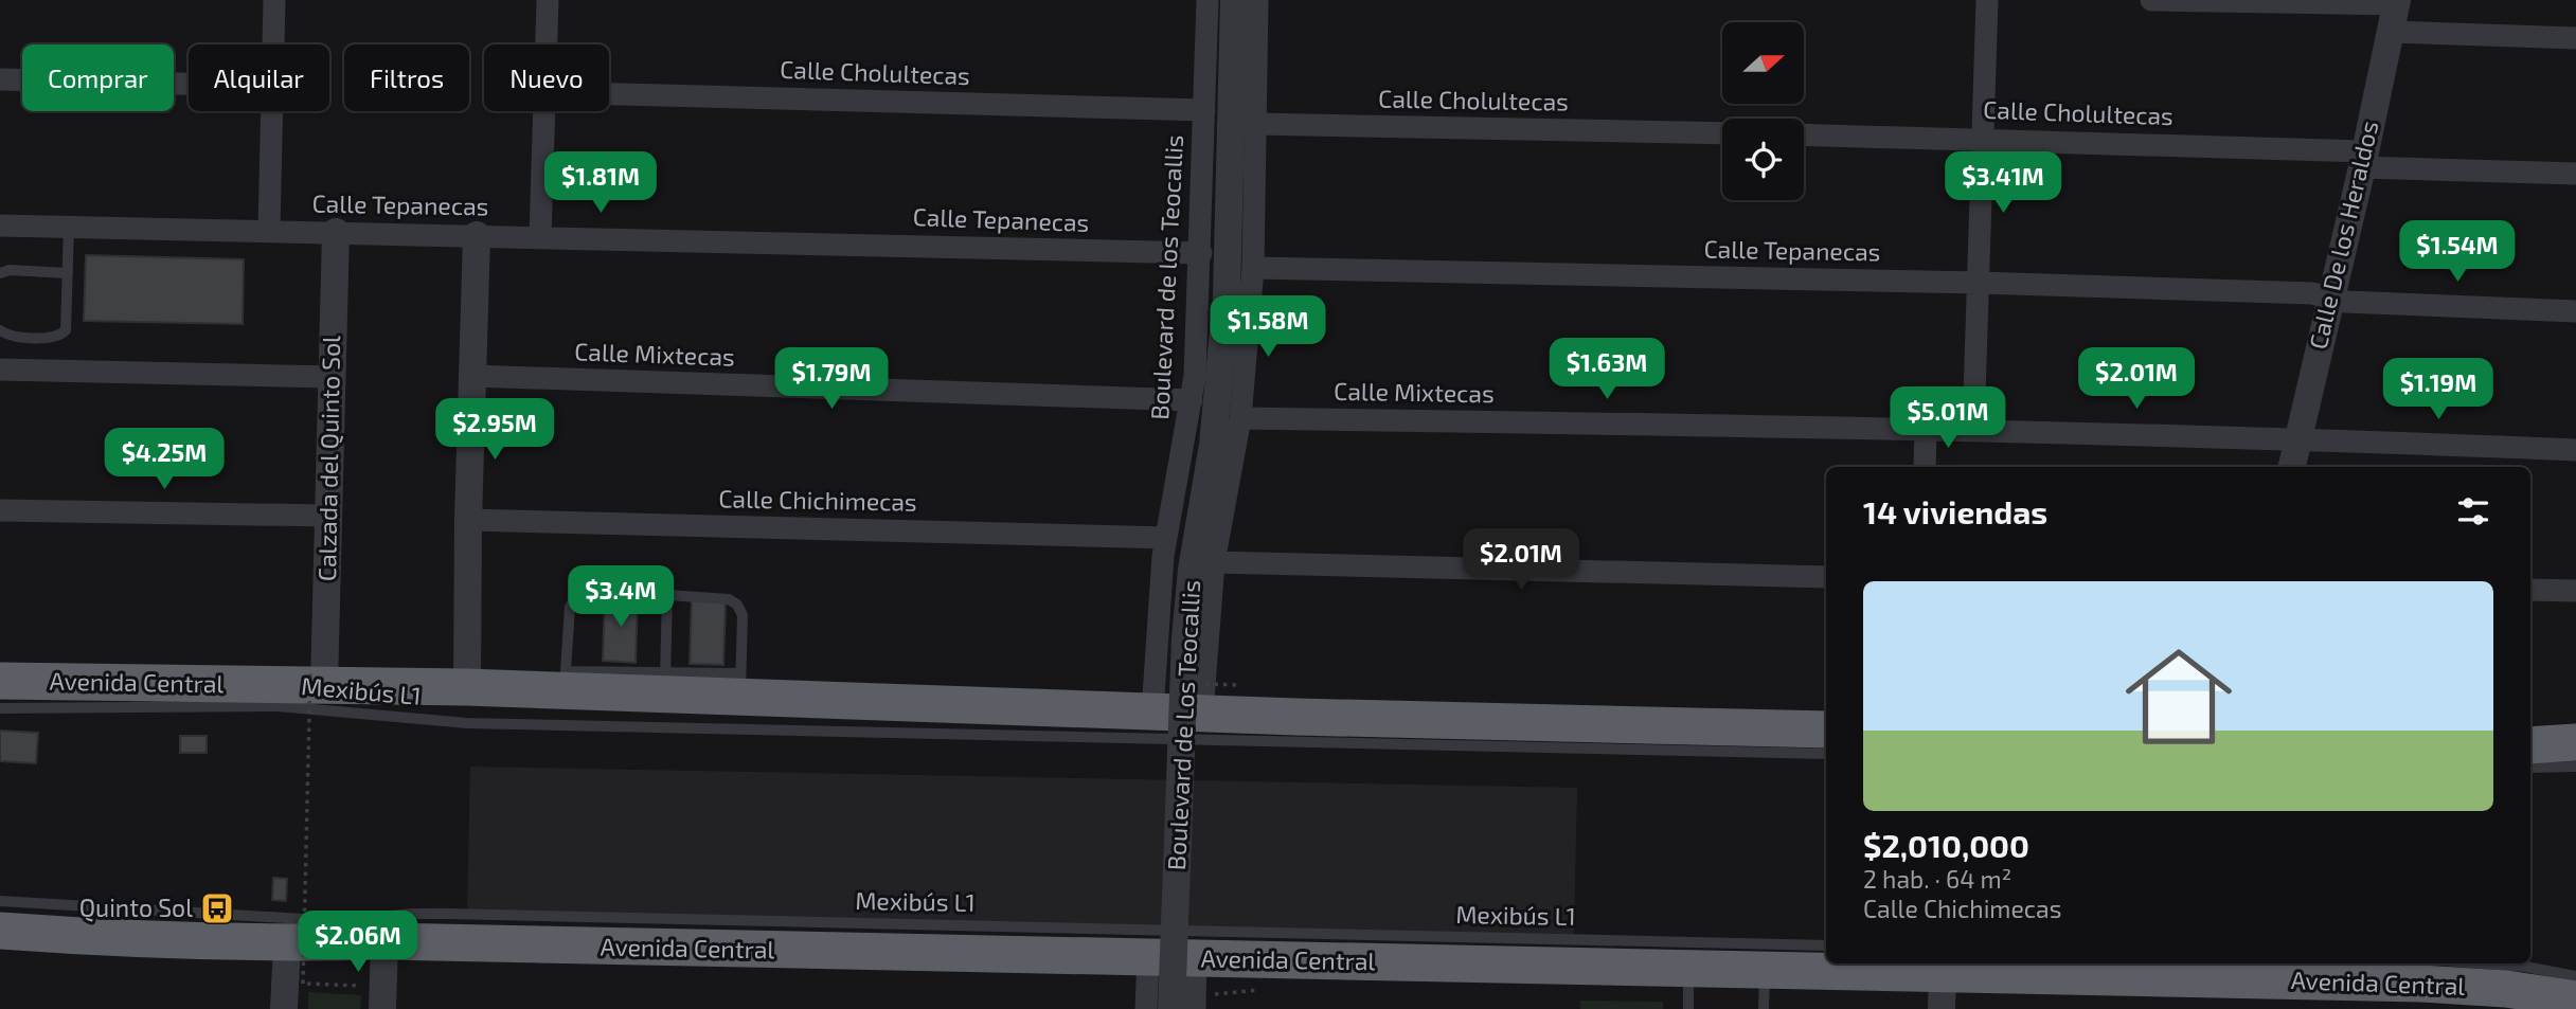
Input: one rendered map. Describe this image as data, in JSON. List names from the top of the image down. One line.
{"streets":{"highway":["Avenida Central"],"street":["Calle Cholultecas","Calle Tepanecas","Calle De los Heraldos","Boulevard de los Teocallis","Calle Mixtecas","Calzada del Quinto Sol","Calle Chichimecas","Boulevard de Los Teocallis"],"lane":["Mexibús L1"]},"crossings":[["Calle Cholultecas","Calle De los Heraldos"],["Calle Cholultecas","Boulevard de los Teocallis"],["Calle Tepanecas","Calle De los Heraldos"],["Calle Tepanecas","Boulevard de los Teocallis"],["Calle Tepanecas","Calzada del Quinto Sol"],["Calle De los Heraldos","Calle Mixtecas"],["Boulevard de los Teocallis","Calle Mixtecas"],["Boulevard de los Teocallis","Calle Chichimecas"],["Boulevard de los Teocallis","Avenida Central"],["Calzada del Quinto Sol","Avenida Central"]],"places":{"bus stop":["Quinto Sol"]},"north":"right","page":{"chip":["Comprar","Alquilar","Filtros","Nuevo"],"price":["$1.81M","$3.41M","$1.54M","$1.58M","$1.63M","$1.79M","$2.01M","$1.19M","$5.01M","$2.95M","$4.25M","$2.01M","$3.4M","$2.06M"],"heading":"14 viviendas","list":[{"name":"$2,010,000","note":"2 hab. · 64 m² · Calle Chichimecas"}]}}
